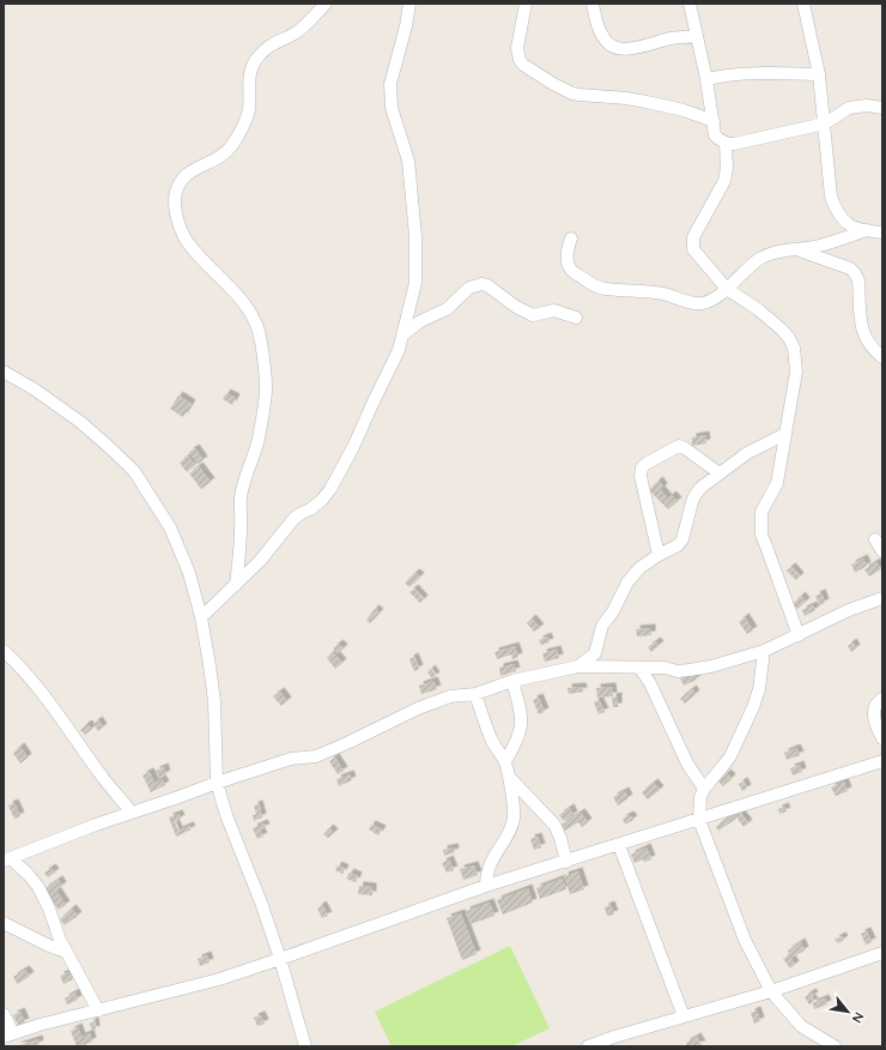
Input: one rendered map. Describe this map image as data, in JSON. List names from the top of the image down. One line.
{"north":"bottom right"}
